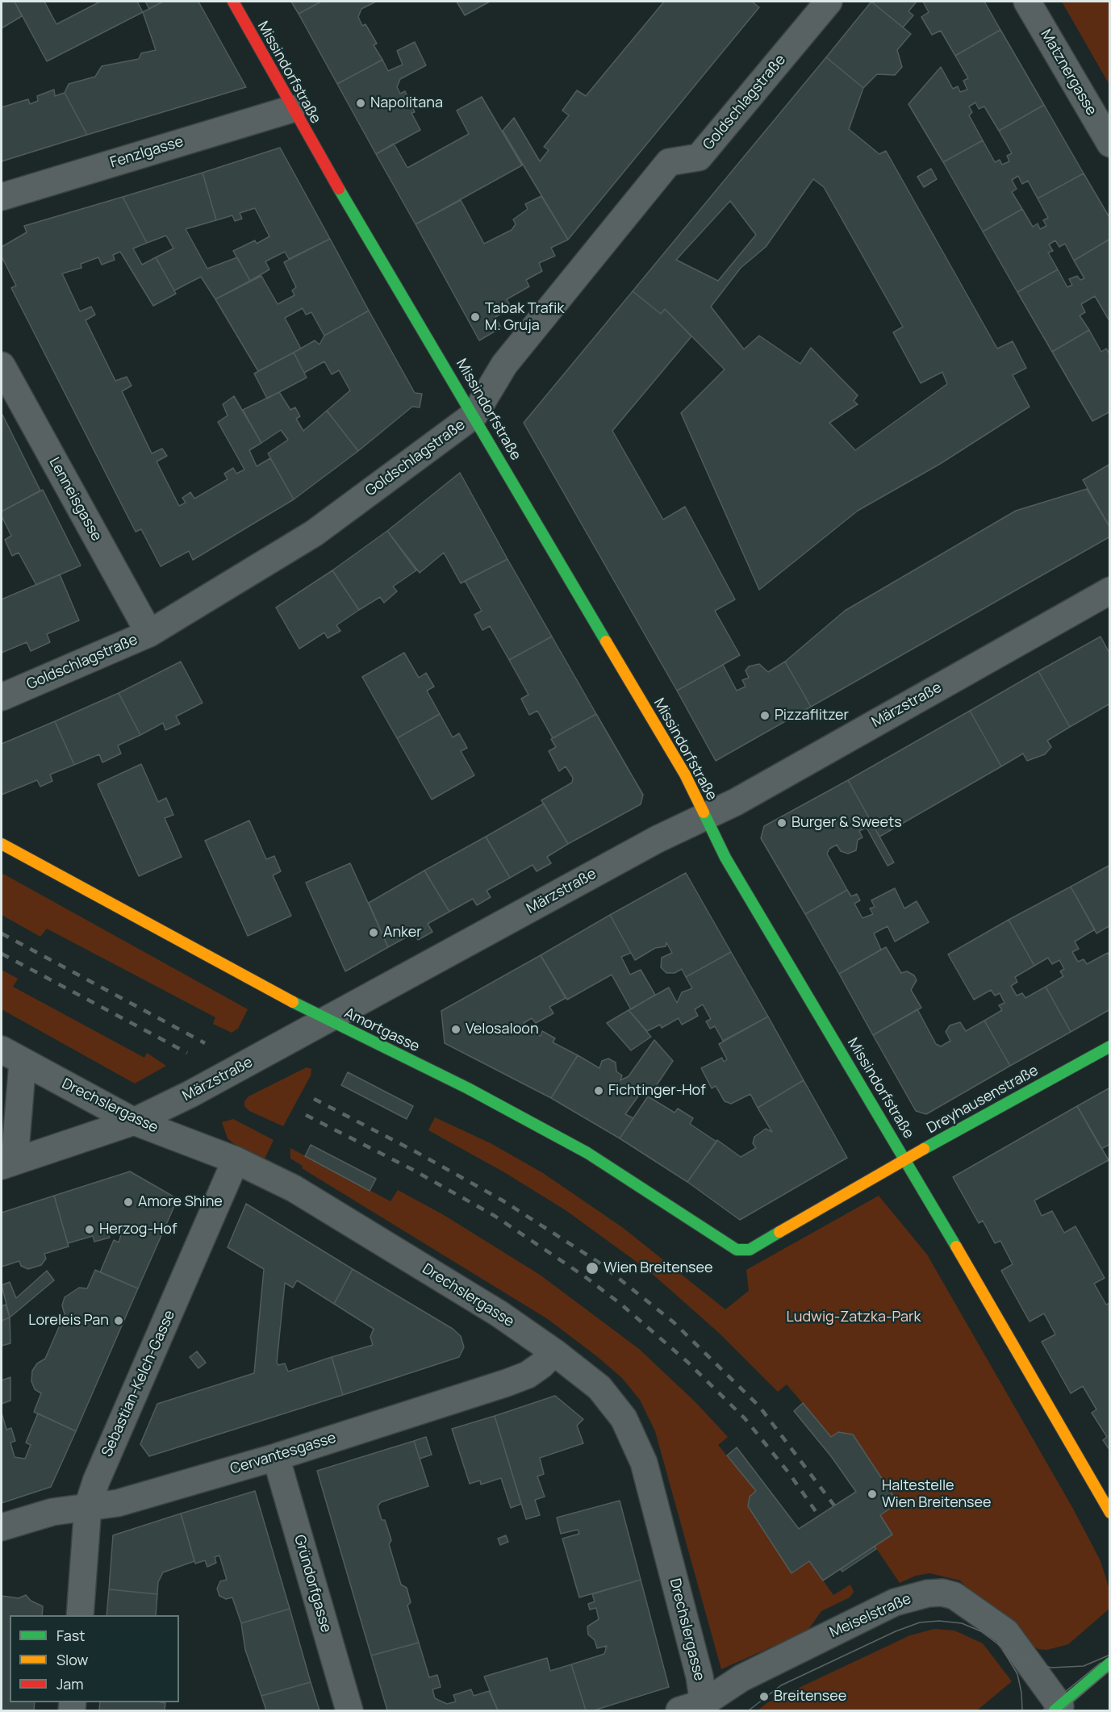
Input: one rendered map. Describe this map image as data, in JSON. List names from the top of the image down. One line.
{"streets":{"street":["Missindorfstraße","Matznergasse","Goldschlagstraße","Fenzlgasse","Lenneisgasse","Märzstraße","Amortgasse","Dreyhausenstraße","Drechslergasse","Sebastian-Kelch-Gasse","Cervantesgasse","Gründorfgasse","Meiselstraße"]},"crossings":[["Missindorfstraße","Goldschlagstraße"],["Missindorfstraße","Fenzlgasse"],["Missindorfstraße","Märzstraße"],["Missindorfstraße","Dreyhausenstraße"],["Goldschlagstraße","Lenneisgasse"],["Märzstraße","Amortgasse"],["Märzstraße","Drechslergasse"],["Amortgasse","Dreyhausenstraße"],["Drechslergasse","Sebastian-Kelch-Gasse"],["Drechslergasse","Cervantesgasse"],["Drechslergasse","Meiselstraße"],["Sebastian-Kelch-Gasse","Cervantesgasse"],["Cervantesgasse","Gründorfgasse"]],"parks":["Ludwig-Zatzka-Park"],"places":["Napolitana","Tabak Trafik M. Gruja","Pizzaflitzer","Burger & Sweets","Anker","Velosaloon","Fichtinger-Hof","Amore Shine","Herzog-Hof","Wien Breitensee","Loreleis Pan","Haltestelle Wien Breitensee","Breitensee"],"legend":["Fast","Slow","Jam"]}
